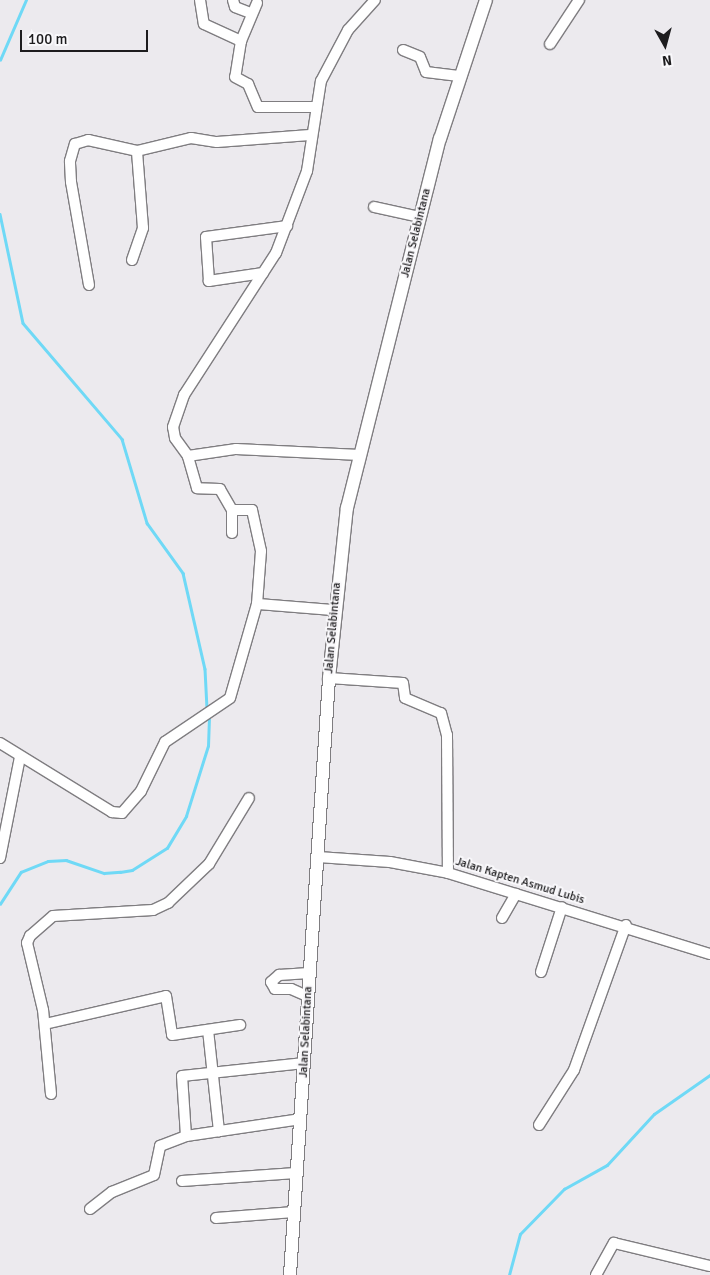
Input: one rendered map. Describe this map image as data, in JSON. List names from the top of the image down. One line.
{"streets":{"street":["Jalan Selabintana","Jalan Kapten Asmud Lubis"]},"crossings":[["Jalan Selabintana","Jalan Kapten Asmud Lubis"]],"scale_bar":"100 m","north":"bottom"}
